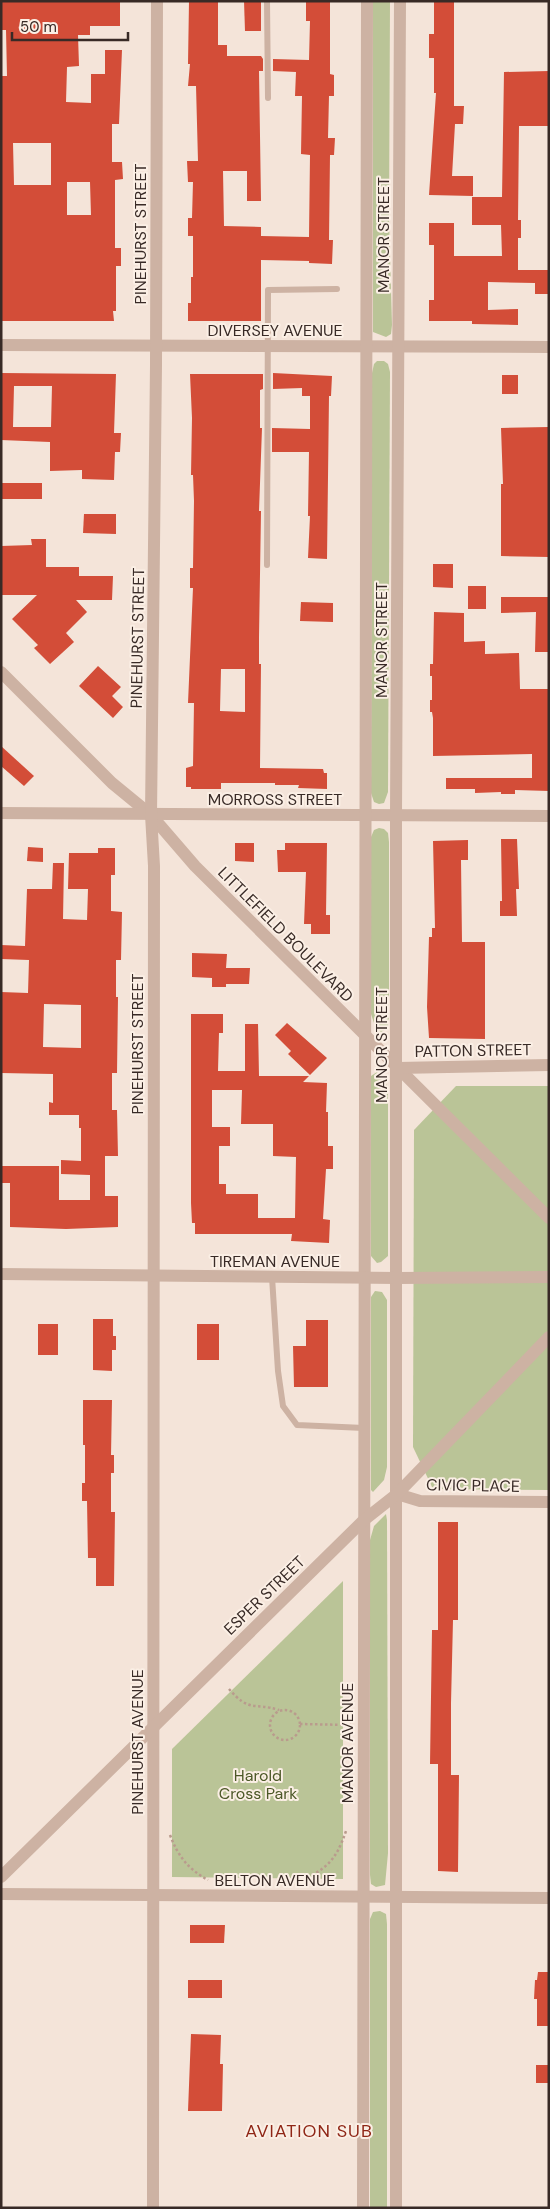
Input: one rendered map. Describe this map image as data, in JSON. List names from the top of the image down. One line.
{"streets":{"street":["PINEHURST STREET","MANOR STREET","DIVERSEY AVENUE","MORROSS STREET","LITTLEFIELD BOULEVARD","PATTON STREET","TIREMAN AVENUE","CIVIC PLACE","ESPER STREET","PINEHURST AVENUE","MANOR AVENUE","BELTON AVENUE"]},"crossings":[["PINEHURST STREET","DIVERSEY AVENUE"],["PINEHURST STREET","MORROSS STREET"],["PINEHURST STREET","LITTLEFIELD BOULEVARD"],["PINEHURST STREET","TIREMAN AVENUE"],["PINEHURST STREET","PINEHURST AVENUE"],["MANOR STREET","DIVERSEY AVENUE"],["MANOR STREET","MORROSS STREET"],["MANOR STREET","LITTLEFIELD BOULEVARD"],["MANOR STREET","PATTON STREET"],["MANOR STREET","TIREMAN AVENUE"],["MANOR STREET","MANOR AVENUE"],["MORROSS STREET","LITTLEFIELD BOULEVARD"],["LITTLEFIELD BOULEVARD","PATTON STREET"],["TIREMAN AVENUE","PINEHURST AVENUE"],["TIREMAN AVENUE","MANOR AVENUE"],["CIVIC PLACE","ESPER STREET"],["ESPER STREET","PINEHURST AVENUE"],["ESPER STREET","MANOR AVENUE"],["PINEHURST AVENUE","BELTON AVENUE"],["MANOR AVENUE","BELTON AVENUE"]],"districts":["AVIATION SUB"],"parks":["Harold Cross Park"],"scale_bar":"50 m"}
